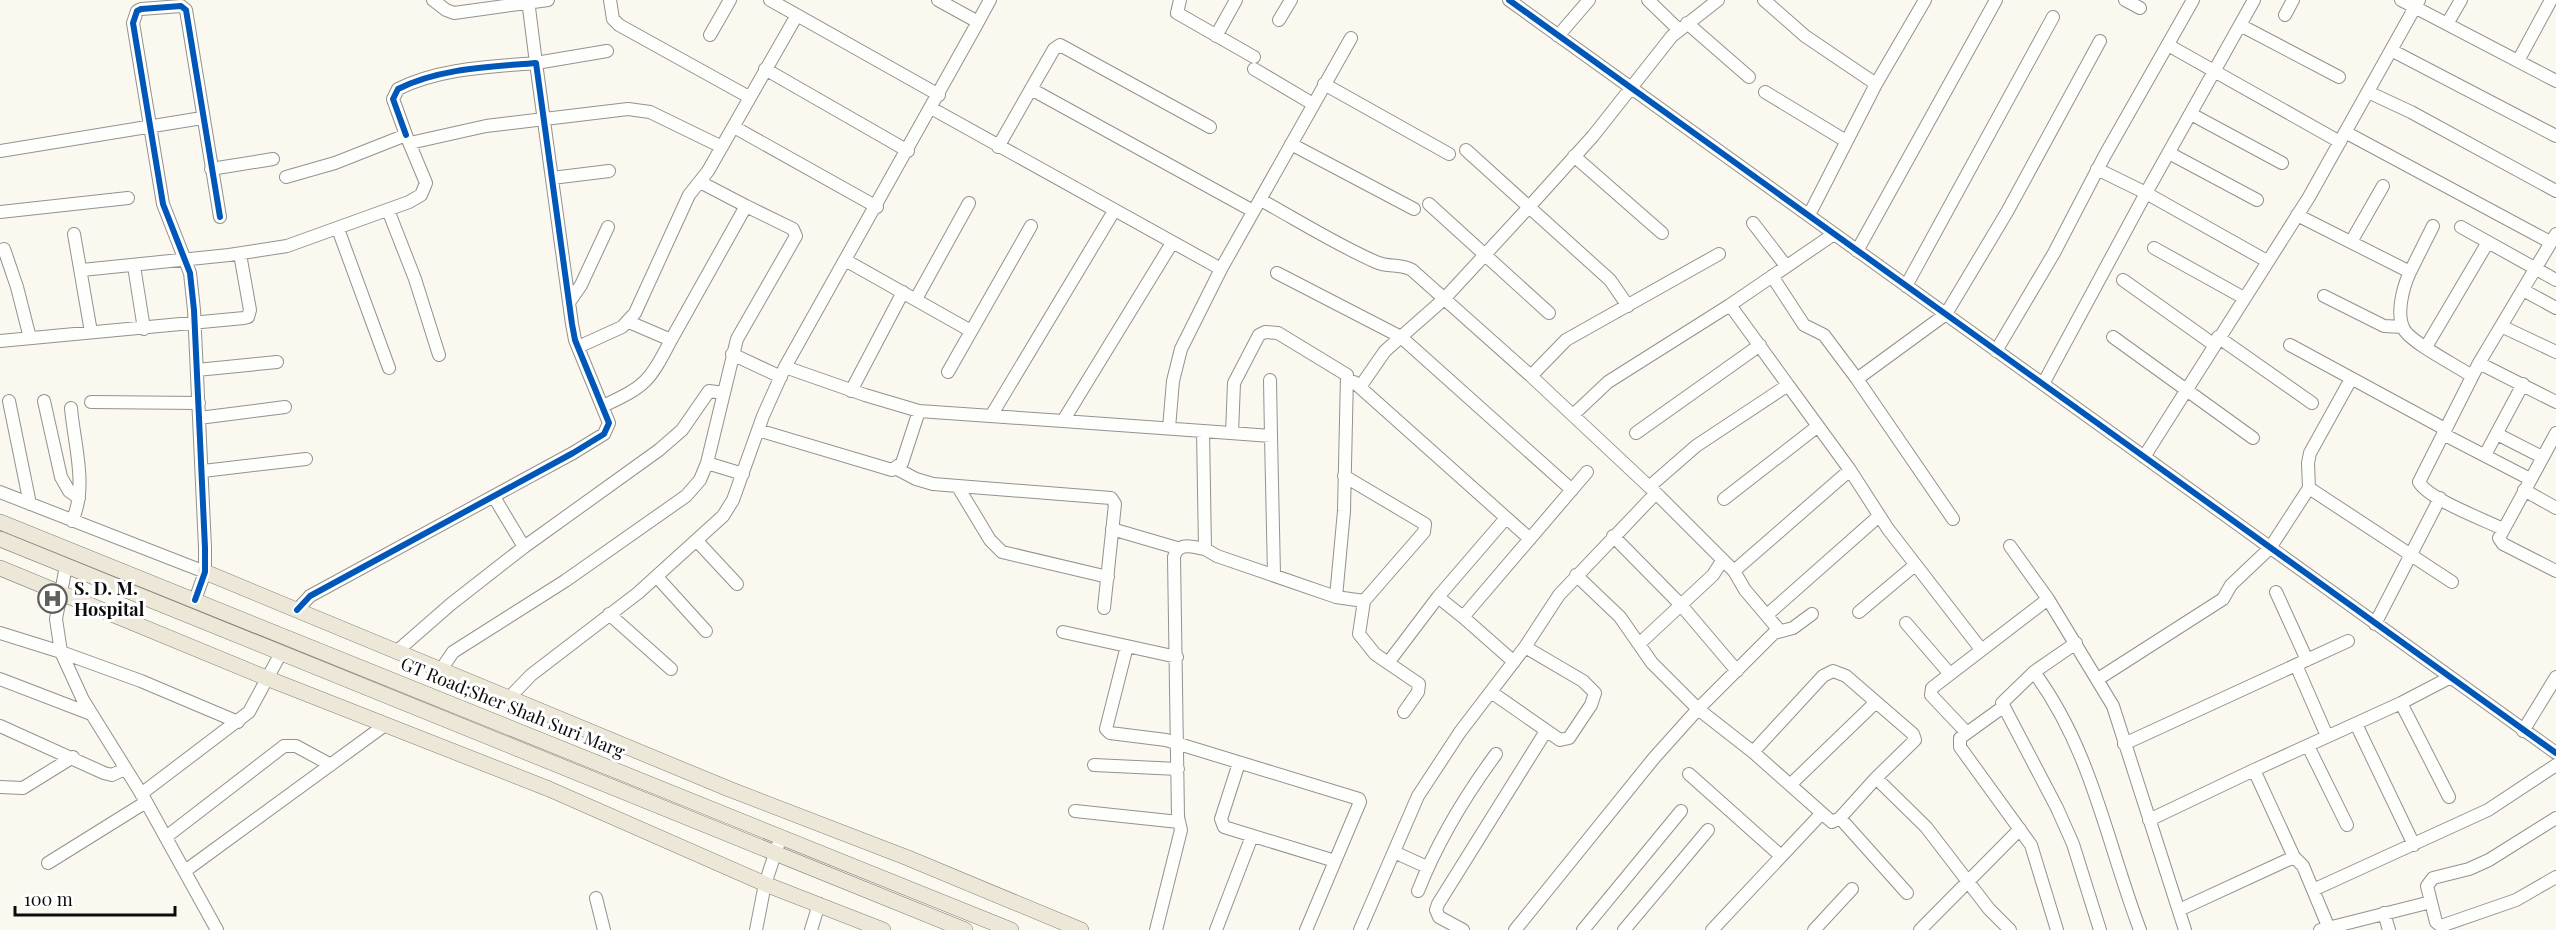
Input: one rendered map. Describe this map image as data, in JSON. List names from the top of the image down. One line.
{"streets":{"main road":["GT Road;Sher Shah Suri Marg"]},"places":{"hospital":["S. D. M. Hospital"]},"scale_bar":"100 m"}
